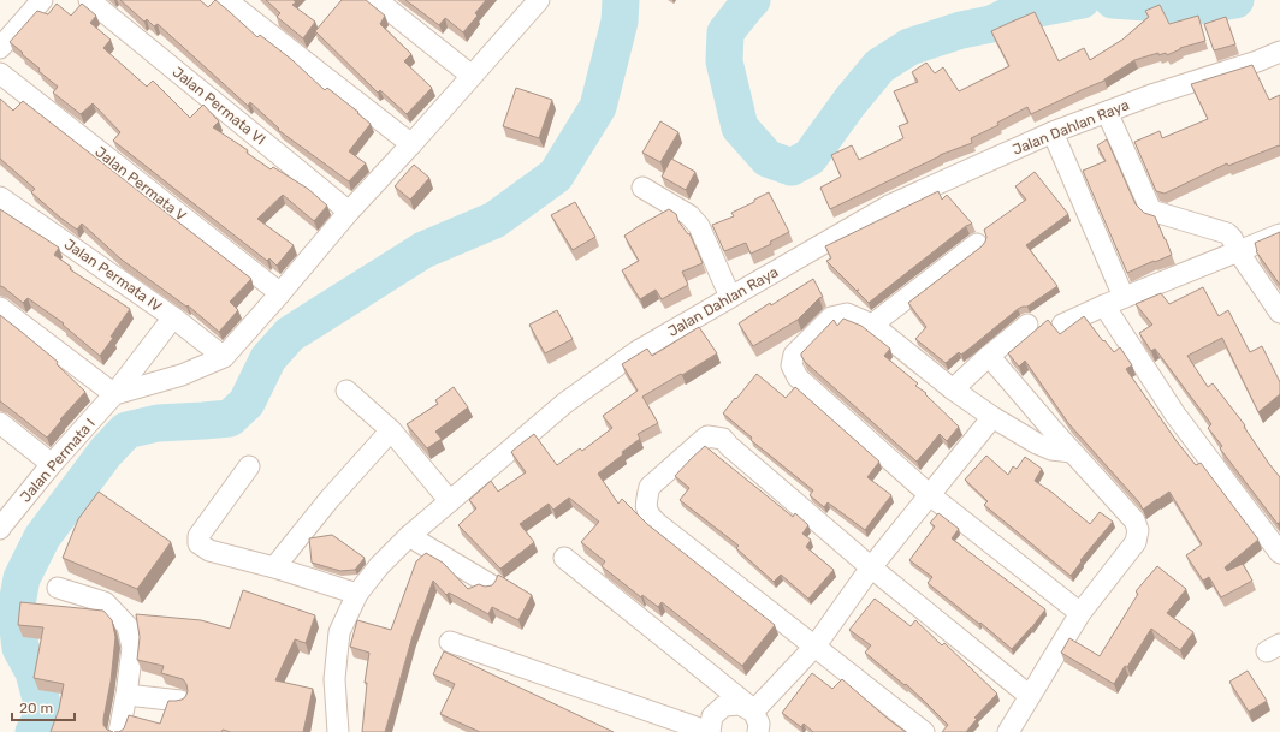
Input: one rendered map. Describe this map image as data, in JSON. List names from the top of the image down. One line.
{"streets":{"street":["Jalan Permata VI","Jalan Dahlan Raya","Jalan Permata V","Jalan Permata IV","Jalan Permata I"]},"crossings":[["Jalan Permata IV","Jalan Permata I"]],"scale_bar":"20 m"}
